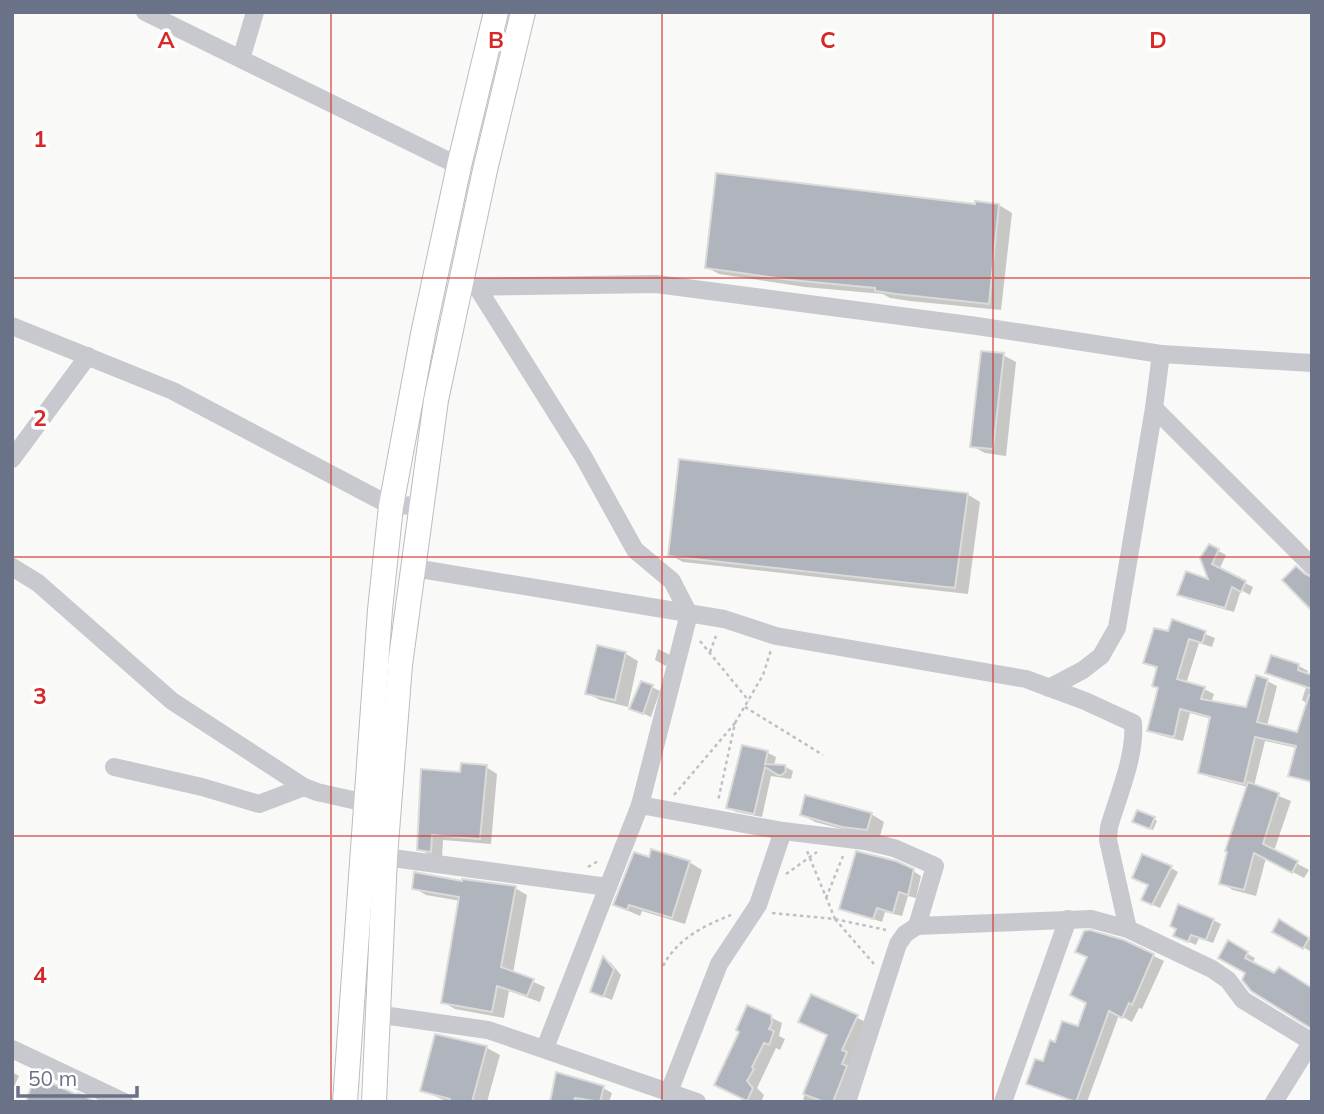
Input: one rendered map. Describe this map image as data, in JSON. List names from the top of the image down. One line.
{"scale_bar":"50 m","grid":{"columns":["A","B","C","D"],"rows":["1","2","3","4"]}}
